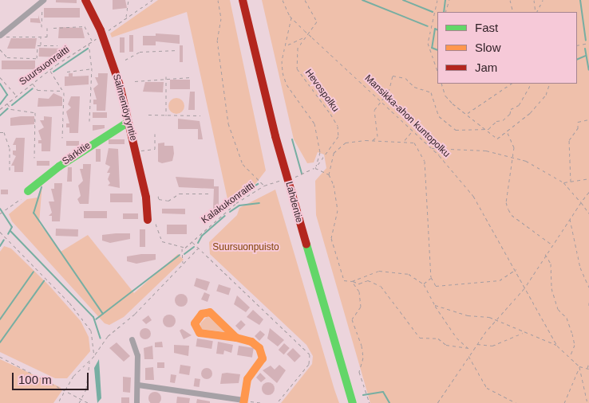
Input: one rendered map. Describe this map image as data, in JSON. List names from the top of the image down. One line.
{"streets":{"main road":["Salmentöyryntie","Särkitie","Lahdentie"],"path":["Suursuonraitti","Hevospolku","Mansikka-ahon kuntopolku","Kalakukonraitti"]},"crossings":[["Salmentöyryntie","Särkitie"]],"parks":["Suursuonpuisto"],"legend":["Fast","Slow","Jam"],"scale_bar":"100 m"}
